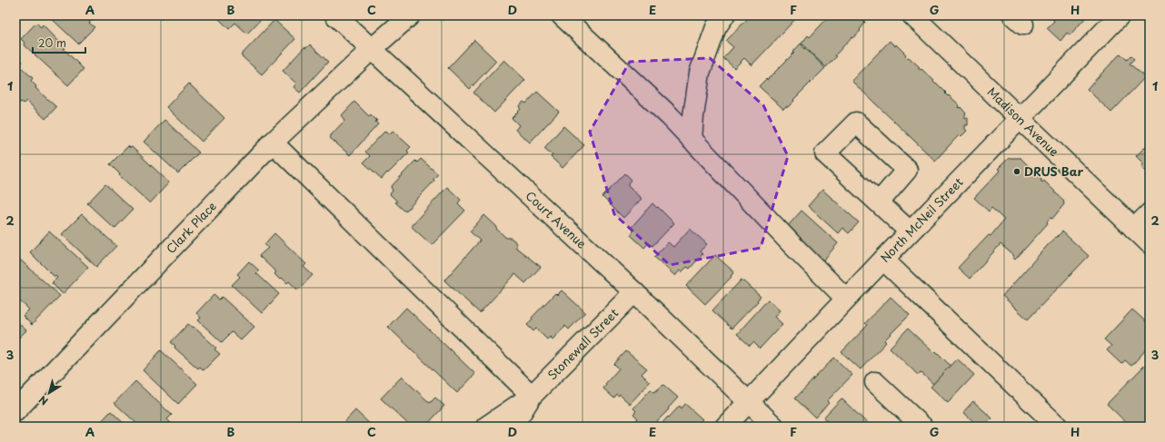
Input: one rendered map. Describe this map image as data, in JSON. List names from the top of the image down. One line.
{"streets":{"street":["Madison Avenue","Court Avenue","North McNeil Street","Clark Place","Stonewall Street"]},"crossings":[["Madison Avenue","North McNeil Street"],["Court Avenue","North McNeil Street"],["Court Avenue","Clark Place"],["Court Avenue","Stonewall Street"]],"places":["DRUS Bar"],"scale_bar":"20 m","north":"bottom left","grid":{"columns":["A","B","C","D","E","F","G","H"],"rows":["1","2","3"]}}
